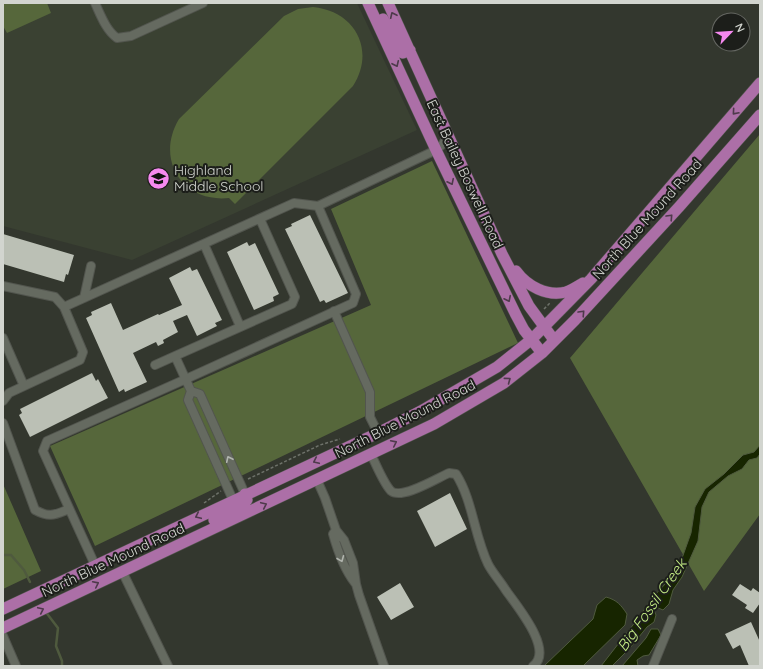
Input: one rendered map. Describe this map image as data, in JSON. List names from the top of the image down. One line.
{"streets":{"main road":["East Bailey Boswell Road","North Blue Mound Road"]},"crossings":[["East Bailey Boswell Road","North Blue Mound Road"]],"water":["Big Fossil Creek"],"places":{"school or university":["Highland Middle School"]},"north":"top right"}
